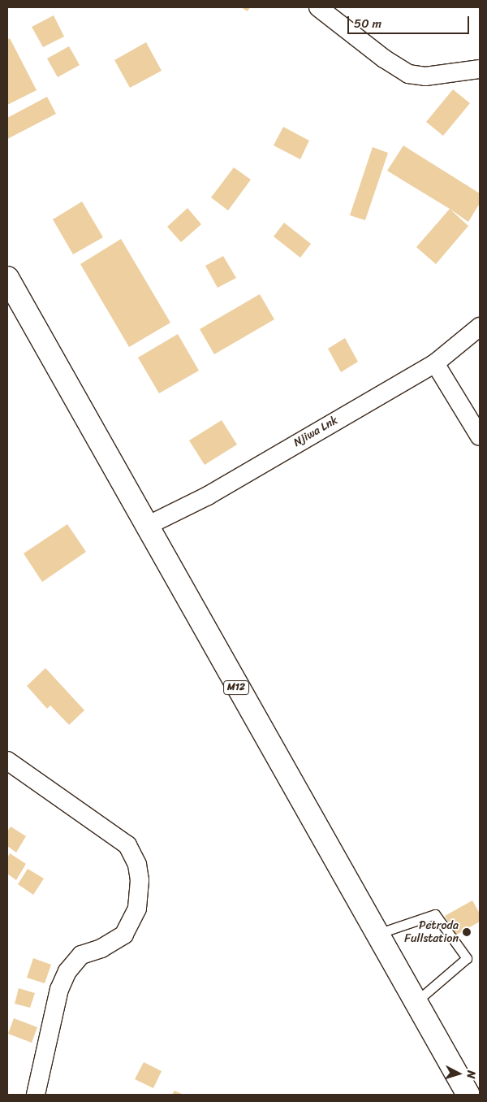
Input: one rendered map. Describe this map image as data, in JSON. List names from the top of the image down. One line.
{"streets":{"highway":["M12"],"street":["Njiwa Lnk"]},"crossings":[["Njiwa Lnk","M12"]],"places":["Petroda Fullstation"],"scale_bar":"50 m","north":"right"}
